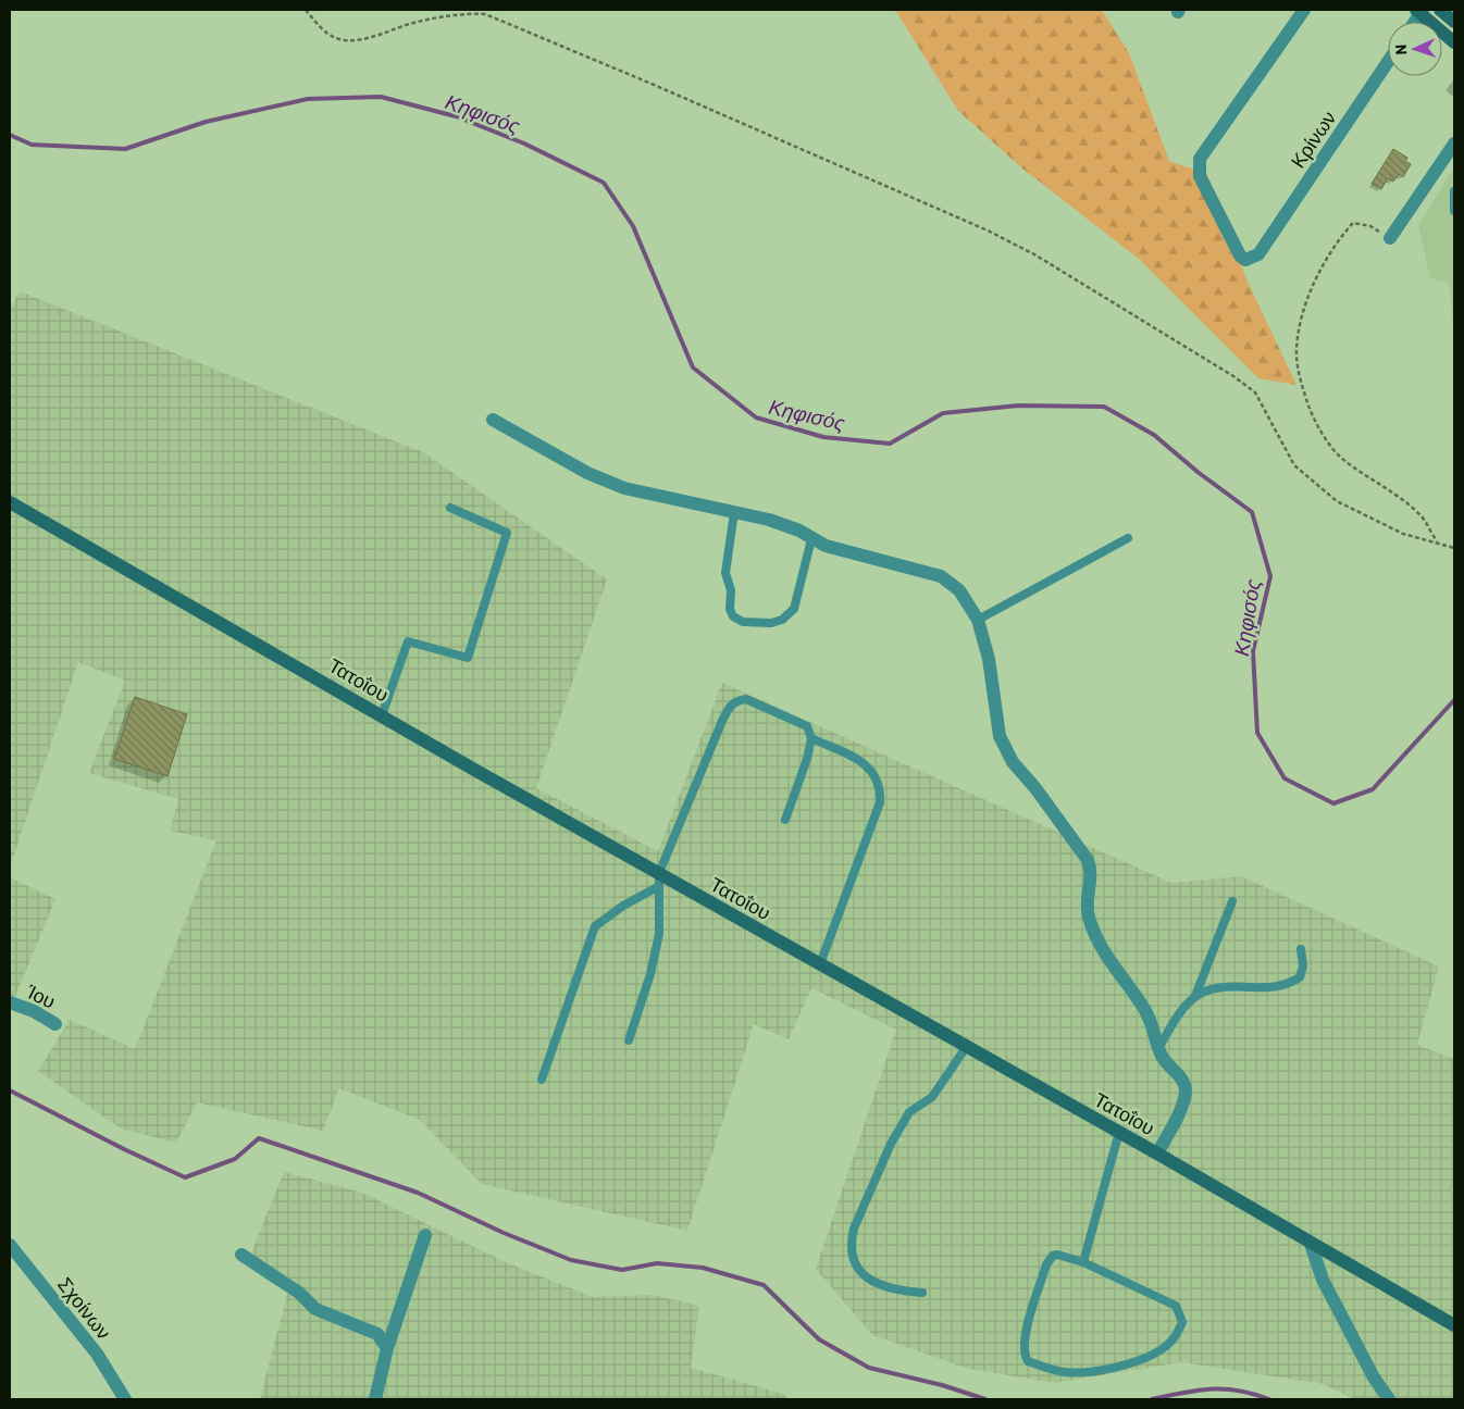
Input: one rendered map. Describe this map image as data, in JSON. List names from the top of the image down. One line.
{"streets":{"street":["Κρίνων","Τατοΐου","Ίου","Σχοίνων"]},"water":["Κηφισός"],"north":"left"}
